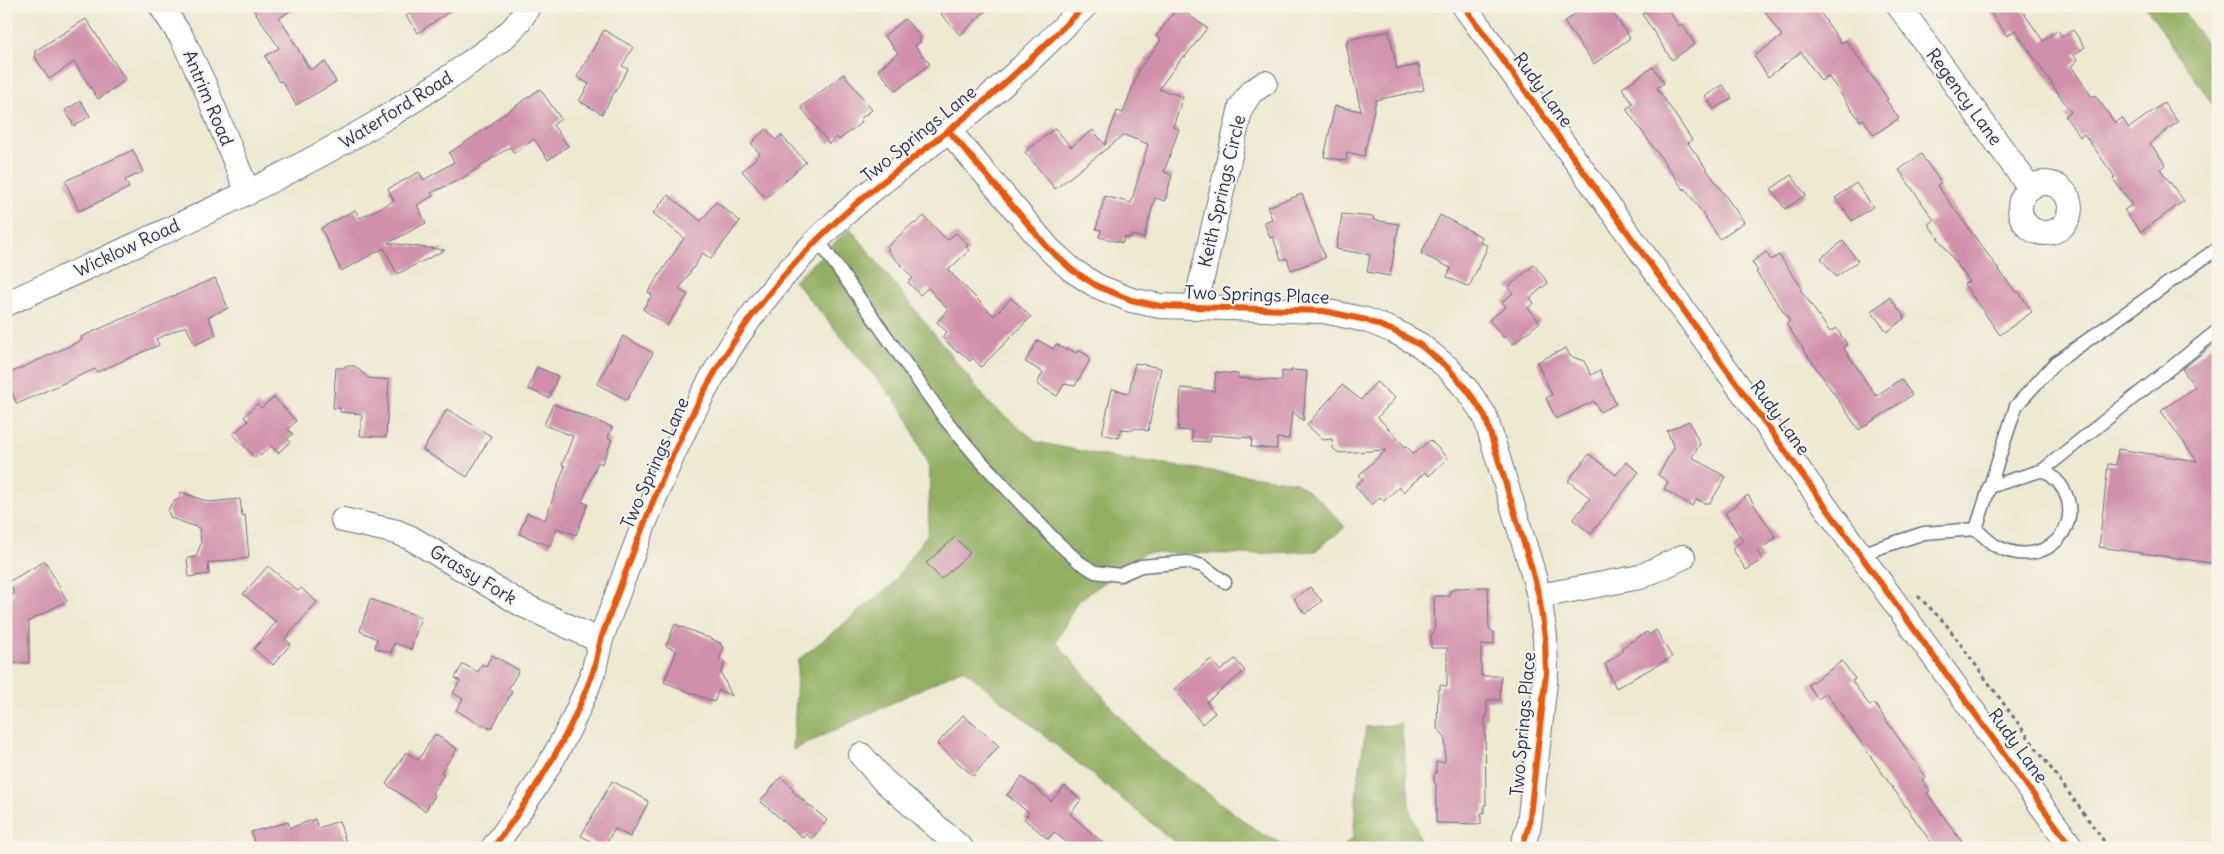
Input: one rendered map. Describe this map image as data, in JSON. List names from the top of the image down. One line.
{"streets":{"street":["Rudy Lane","Regency Lane","Antrim Road","Waterford Road","Two Springs Lane","Keith Springs Circle","Wicklow Road","Two Springs Place","Grassy Fork"]},"crossings":[["Antrim Road","Waterford Road"],["Antrim Road","Wicklow Road"],["Waterford Road","Wicklow Road"],["Two Springs Lane","Two Springs Place"],["Two Springs Lane","Grassy Fork"],["Keith Springs Circle","Two Springs Place"]]}
